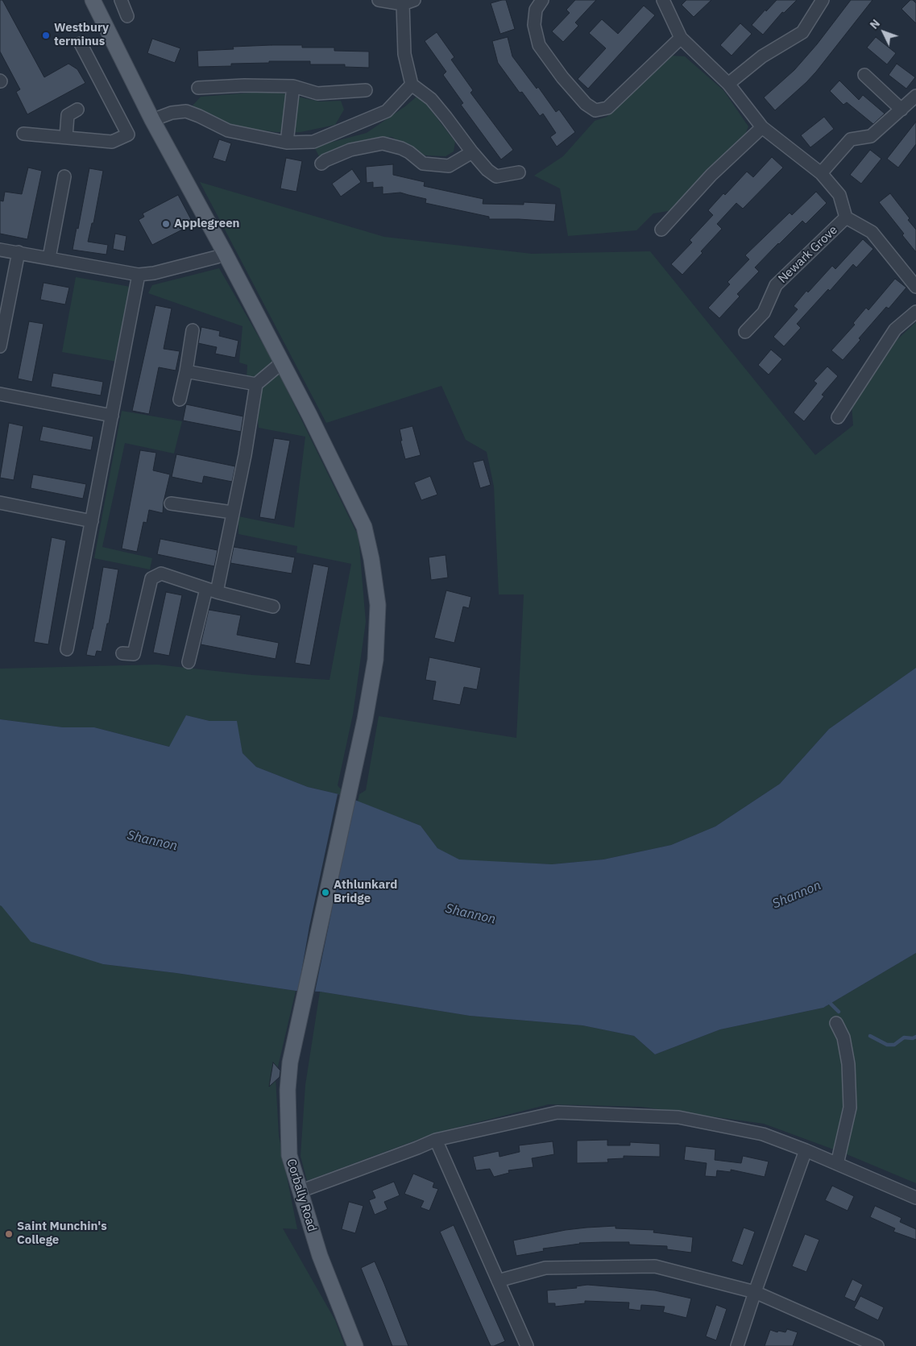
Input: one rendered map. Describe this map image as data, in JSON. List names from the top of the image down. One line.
{"streets":{"main road":["Corbally Road"],"street":["Newark Grove"]},"water":["Shannon"],"places":["Westbury terminus","Applegreen","Athlunkard Bridge","Saint Munchin's College"],"north":"top left"}
